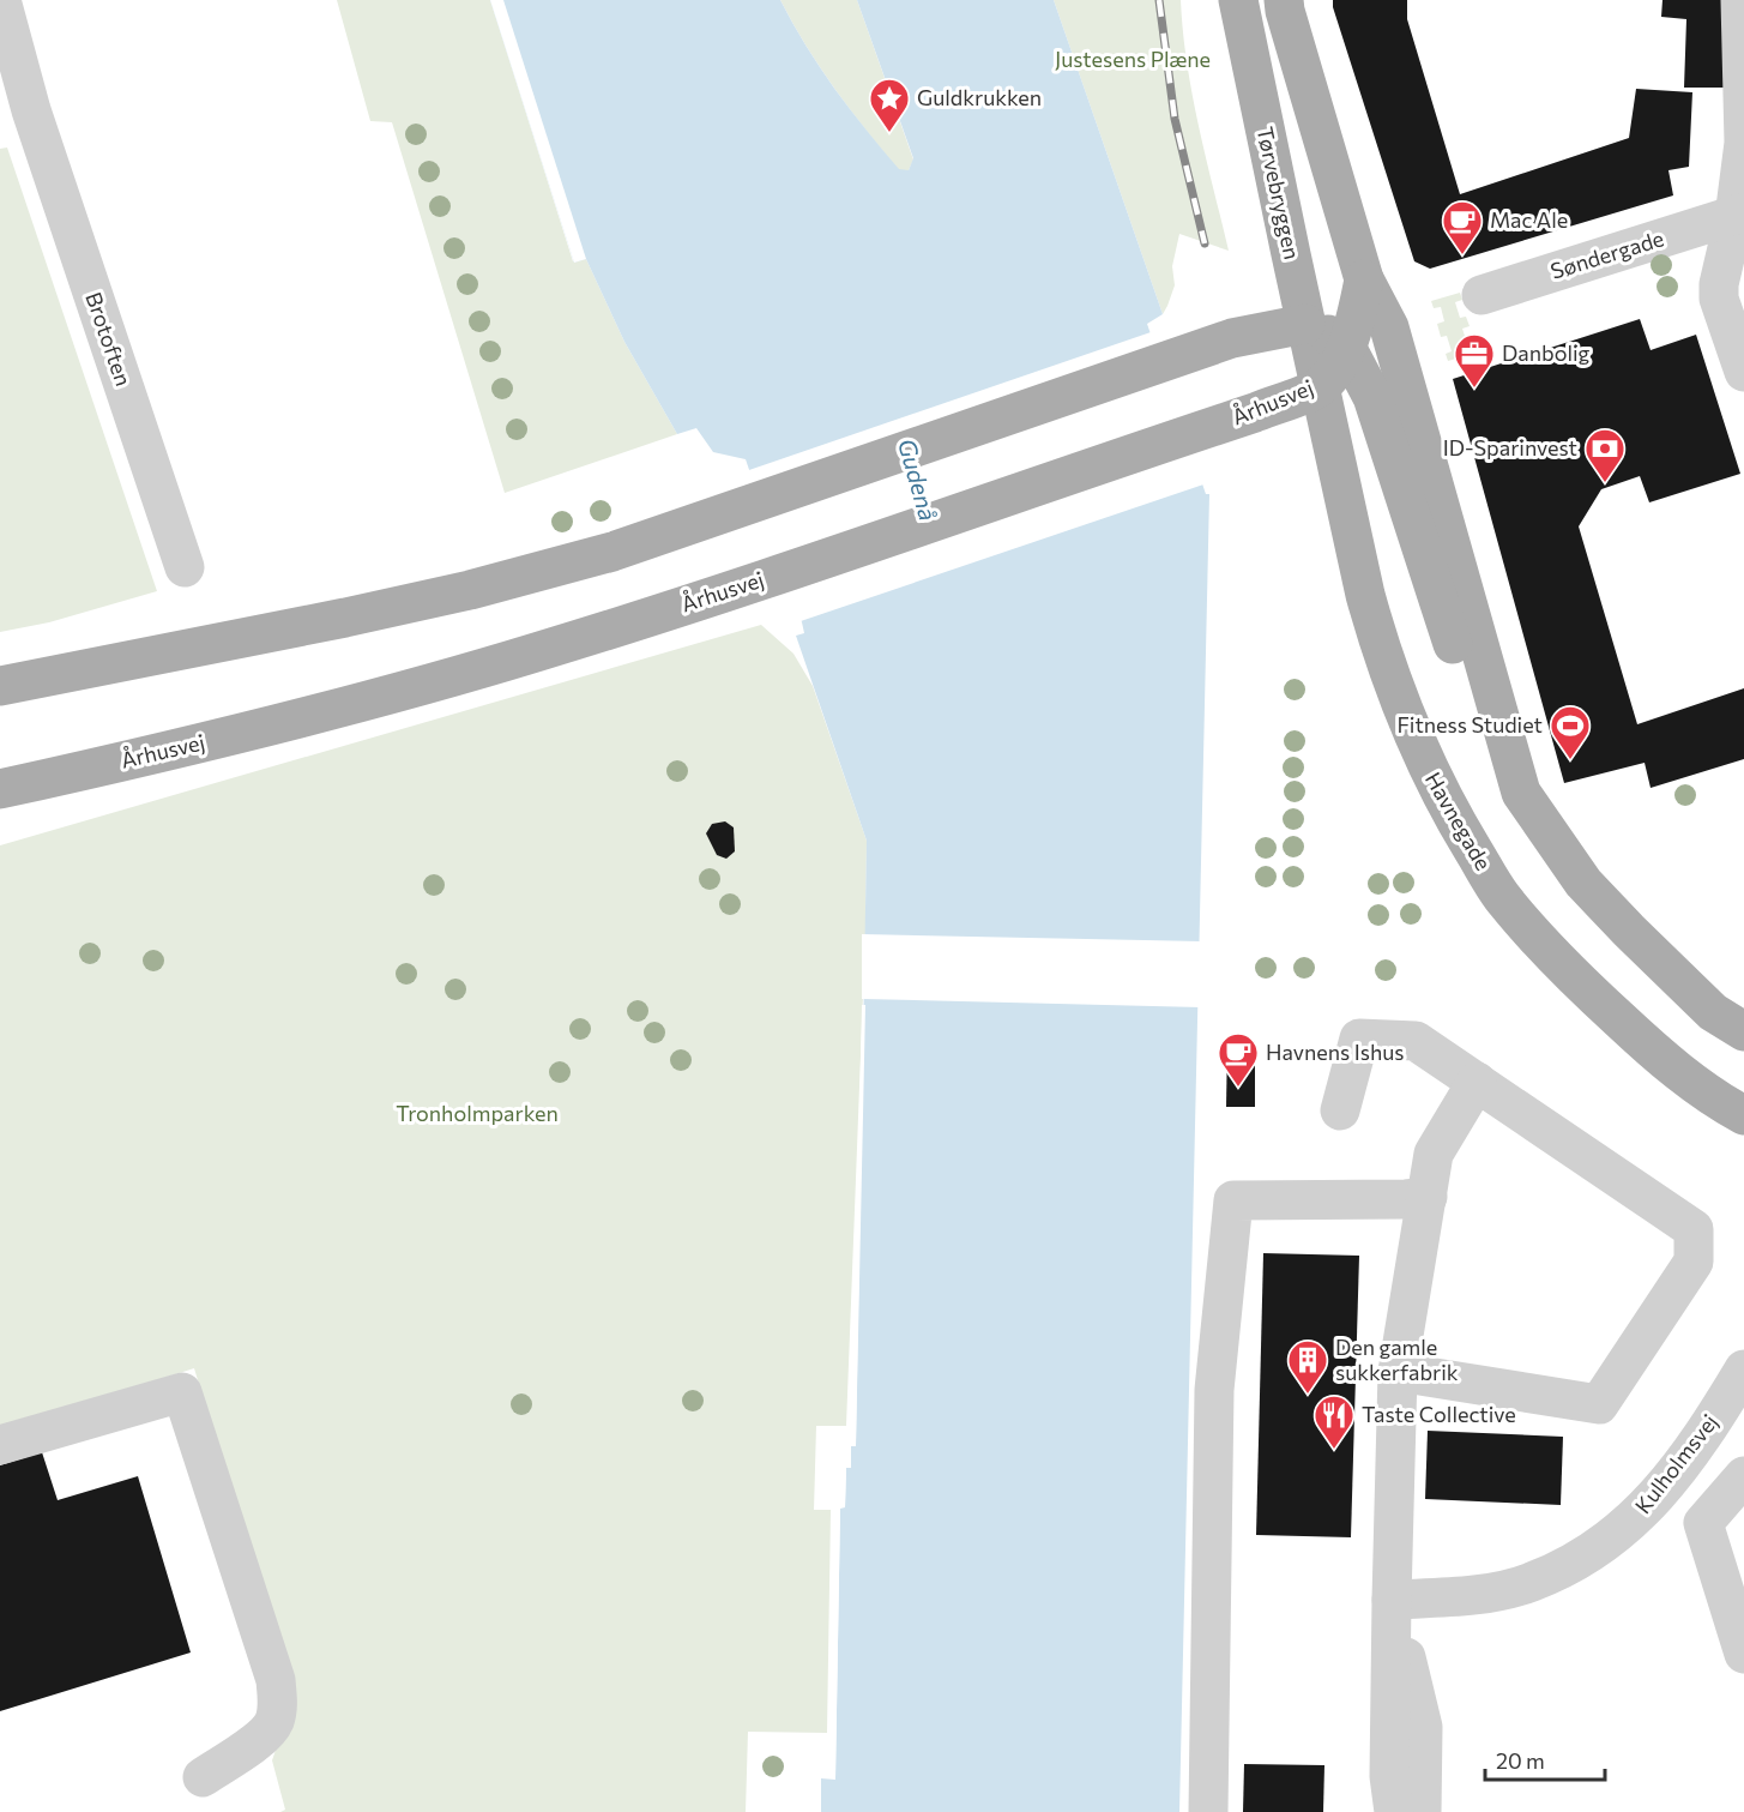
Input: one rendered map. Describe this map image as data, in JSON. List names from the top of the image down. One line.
{"streets":{"main road":["Tørvebryggen","Århusvej","Havnegade"],"street":["Søndergade","Brotoften","Kulholmsvej"]},"crossings":[["Tørvebryggen","Århusvej"],["Tørvebryggen","Havnegade"],["Århusvej","Havnegade"]],"water":["Gudenå"],"parks":["Justesens Plæne","Tronholmparken"],"places":{"place":["Guldkrukken"],"cafe":["Mac Ale","Havnens Ishus"],"office":["Danbolig"],"bank":["ID-Sparinvest"],"sports":["Fitness Studiet"],"building":["Den gamle sukkerfabrik"],"restaurant":["Taste Collective"]},"scale_bar":"20 m"}
